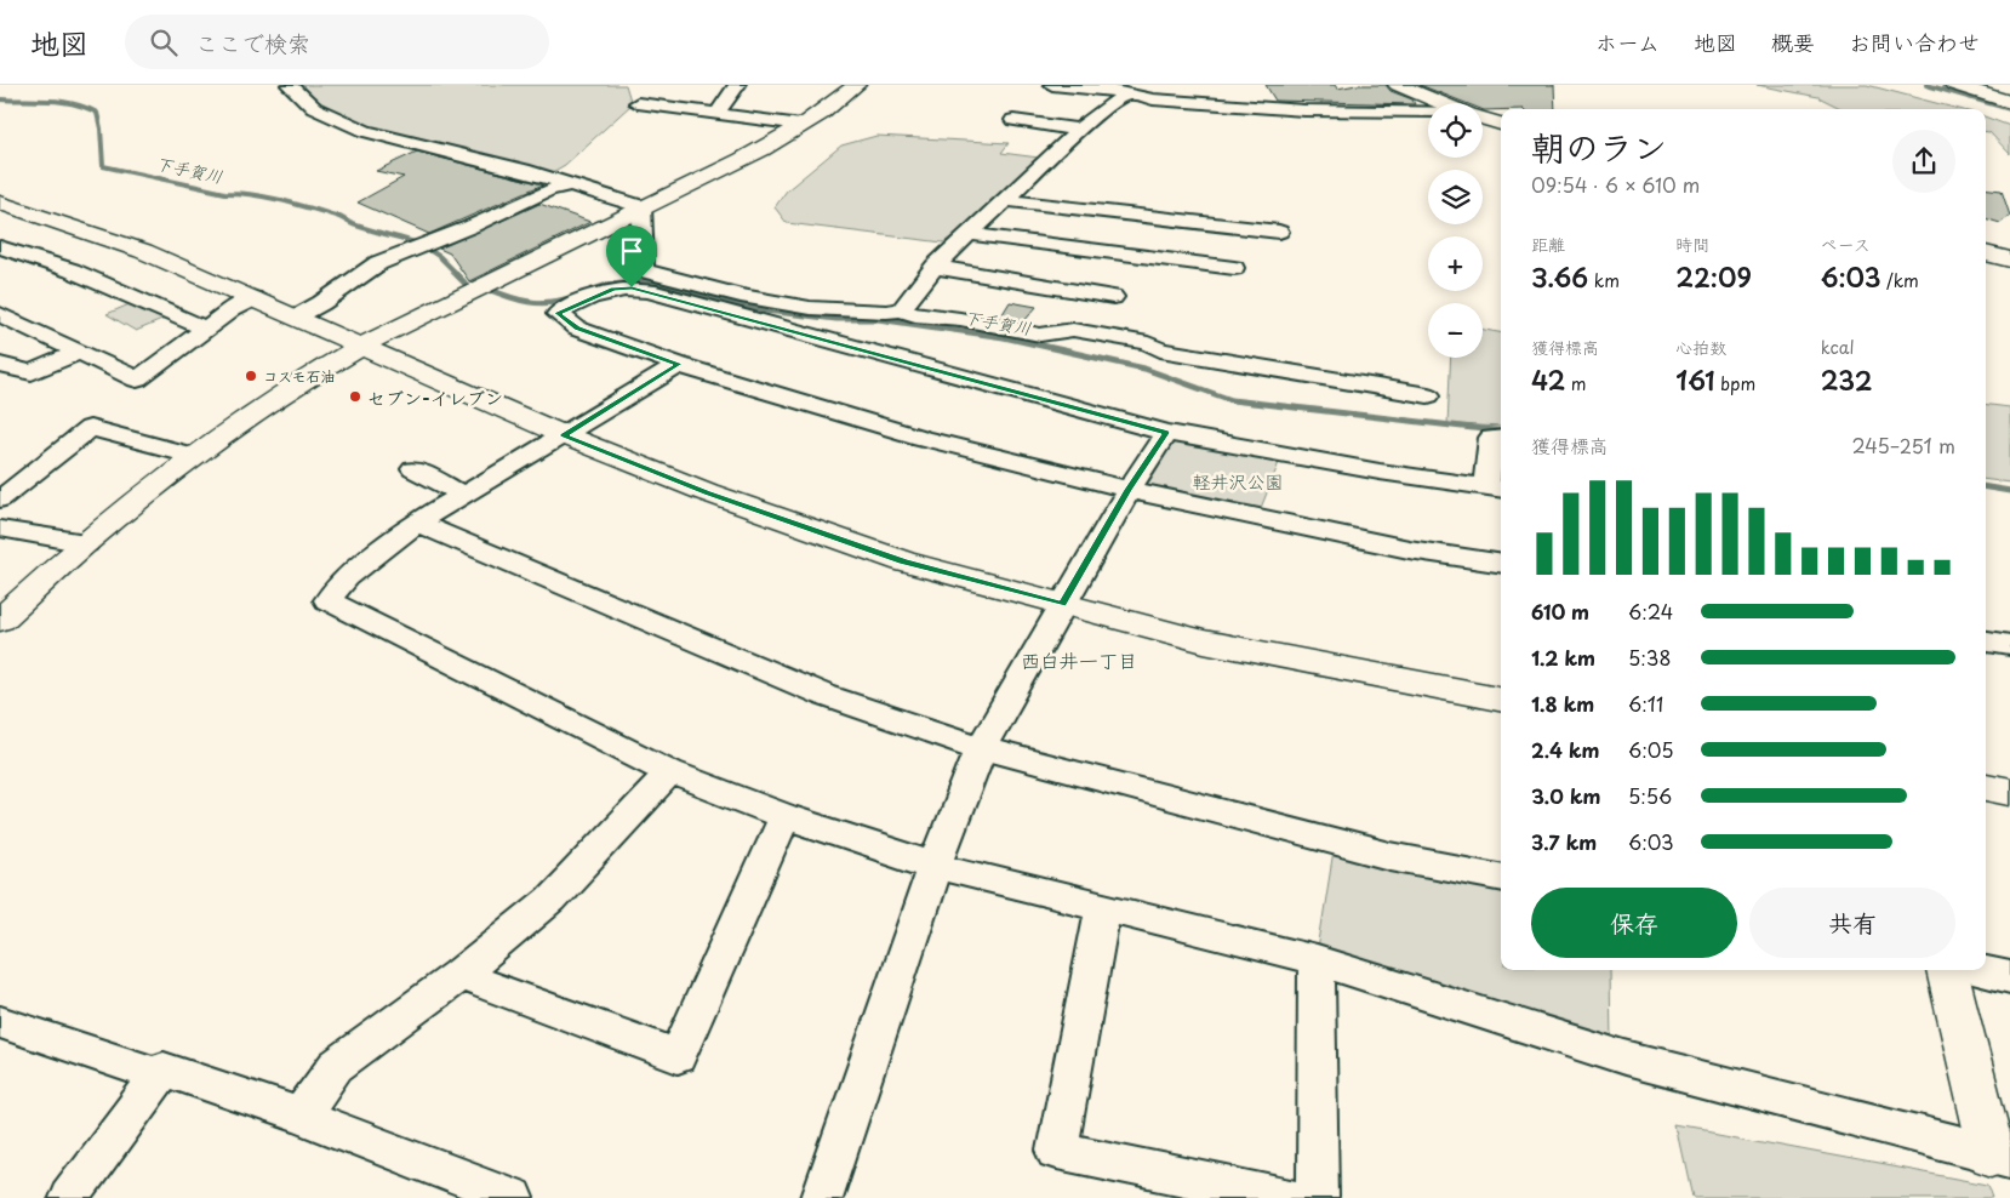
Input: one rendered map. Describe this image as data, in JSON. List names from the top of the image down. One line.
{"districts":["西白井一丁目"],"water":["下手賀川"],"parks":["軽井沢公園"],"places":["コスモ石油","セブン-イレブン"],"page":{"header":"地図","search":"ここで検索","nav":["ホーム","地図","概要","お問い合わせ"],"map_buttons":["+","−"],"heading":["朝のラン","09:54 · 6 × 610 m"],"stats":[["距離","3.66 km"],["時間","22:09"],["ペース","6:03 /km"],["獲得標高","42 m"],["心拍数","161 bpm"],["kcal","232"]],"chart":["獲得標高","245–251 m"],"list":[{"name":"610 m","note":"6:24"},{"name":"1.2 km","note":"5:38"},{"name":"1.8 km","note":"6:11"},{"name":"2.4 km","note":"6:05"},{"name":"3.0 km","note":"5:56"},{"name":"3.7 km","note":"6:03"}],"buttons":["保存","共有"]}}
